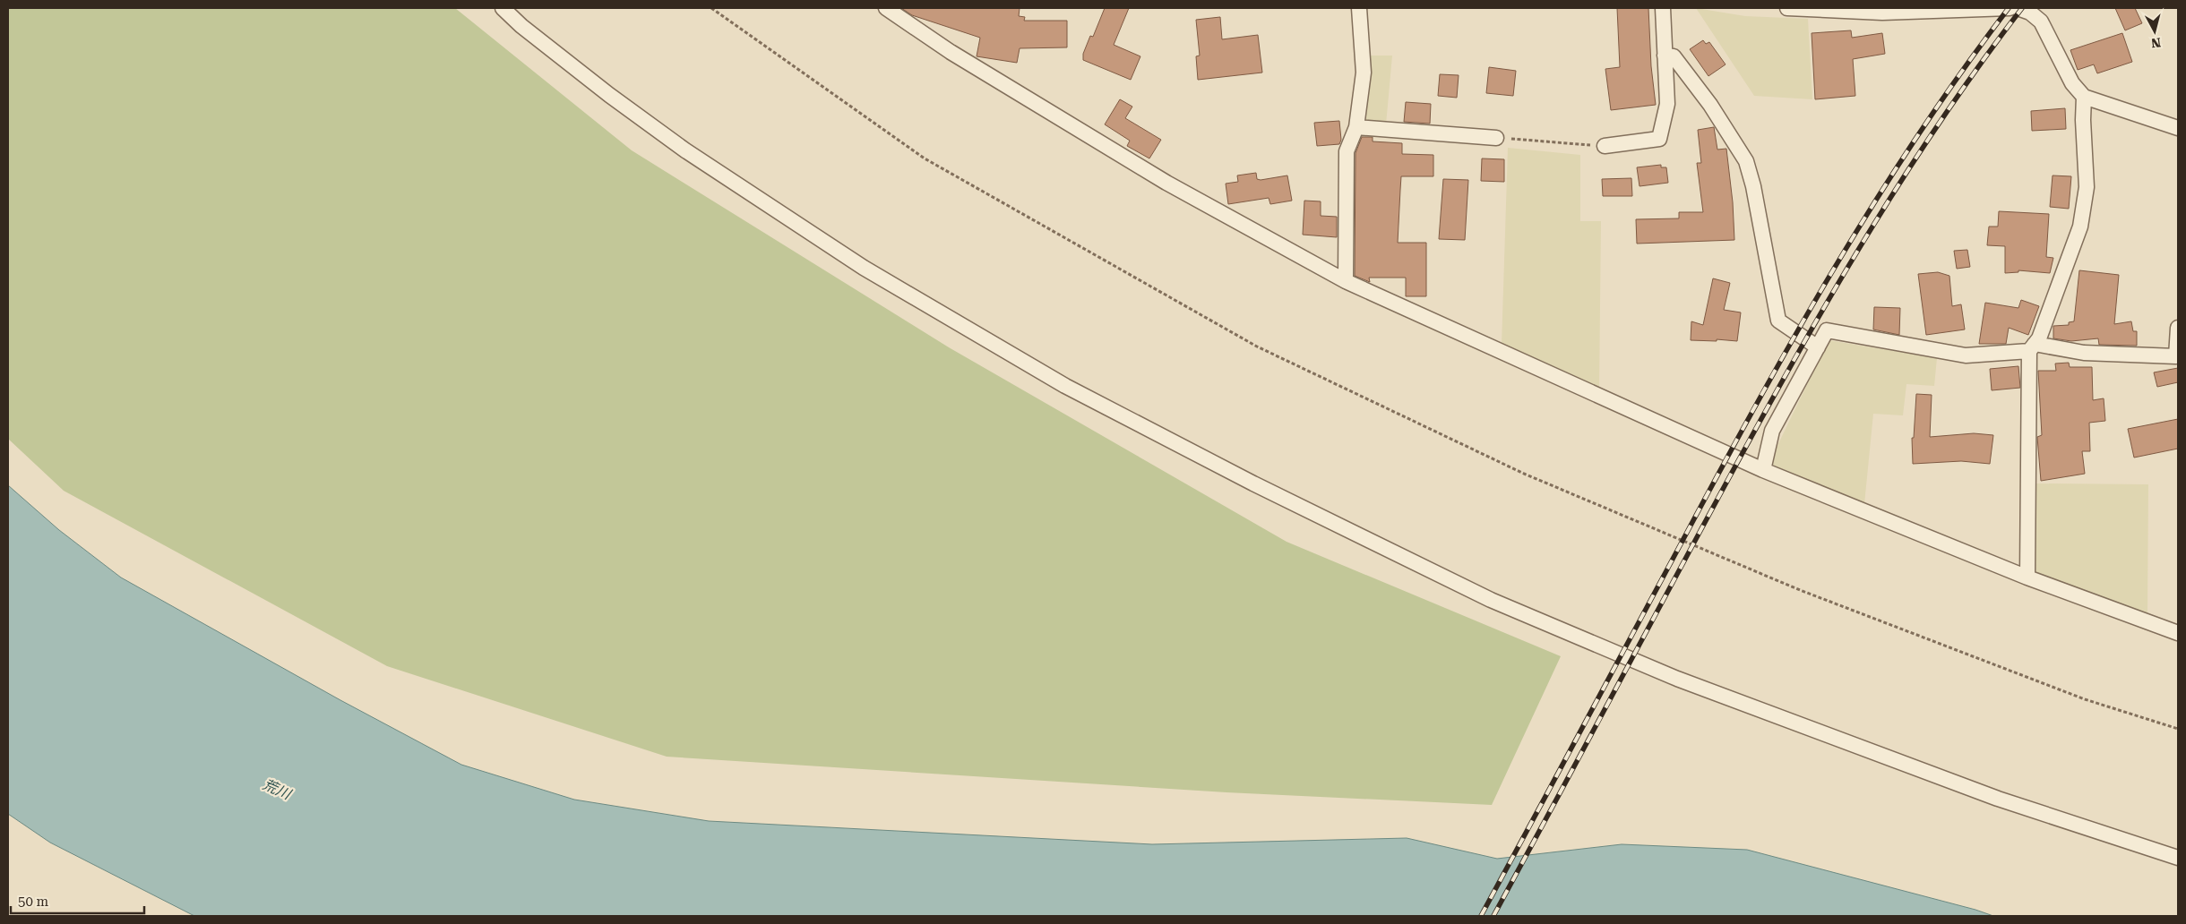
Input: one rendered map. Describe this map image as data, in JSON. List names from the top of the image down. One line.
{"water":["荒川"],"scale_bar":"50 m","north":"bottom"}
